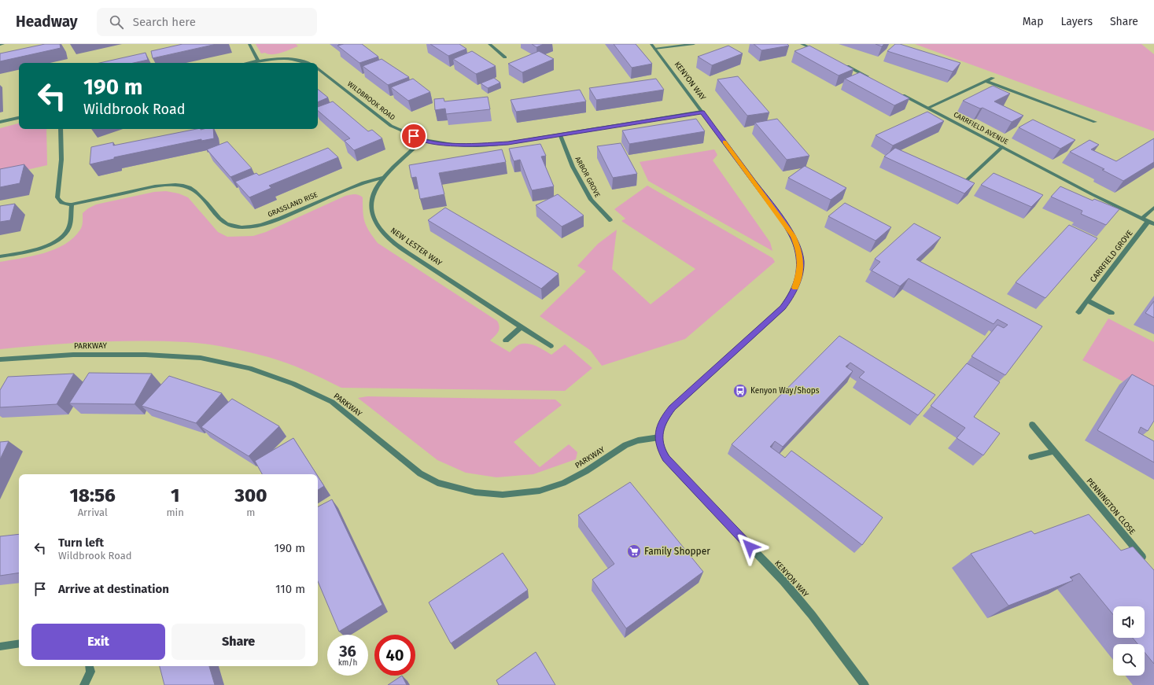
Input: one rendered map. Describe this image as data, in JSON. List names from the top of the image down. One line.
{"streets":{"street":["KENYON WAY","WILDBROOK ROAD","CARRFIELD AVENUE","ARBOR GROVE","GRASSLAND RISE","NEW LESTER WAY","CARRFIELD GROVE","PARKWAY","PENNINGTON CLOSE"]},"crossings":[["KENYON WAY","WILDBROOK ROAD"],["KENYON WAY","PARKWAY"],["WILDBROOK ROAD","ARBOR GROVE"],["WILDBROOK ROAD","NEW LESTER WAY"],["CARRFIELD AVENUE","CARRFIELD GROVE"],["GRASSLAND RISE","NEW LESTER WAY"]],"places":{"bus stop":["Kenyon Way/Shops"],"supermarket":["Family Shopper"]},"page":{"header":"Headway","search":"Search here","nav":["Map","Layers","Share"],"turn":["190 m","Wildbrook Road"],"eta":["18:56","Arrival","1","min","300","m"],"list":[{"name":"Turn left","note":"Wildbrook Road","value":"190 m"},{"name":"Arrive at destination","value":"110 m"}],"buttons":["Exit","Share"],"speed":"36 km/h","limit":"40"}}
